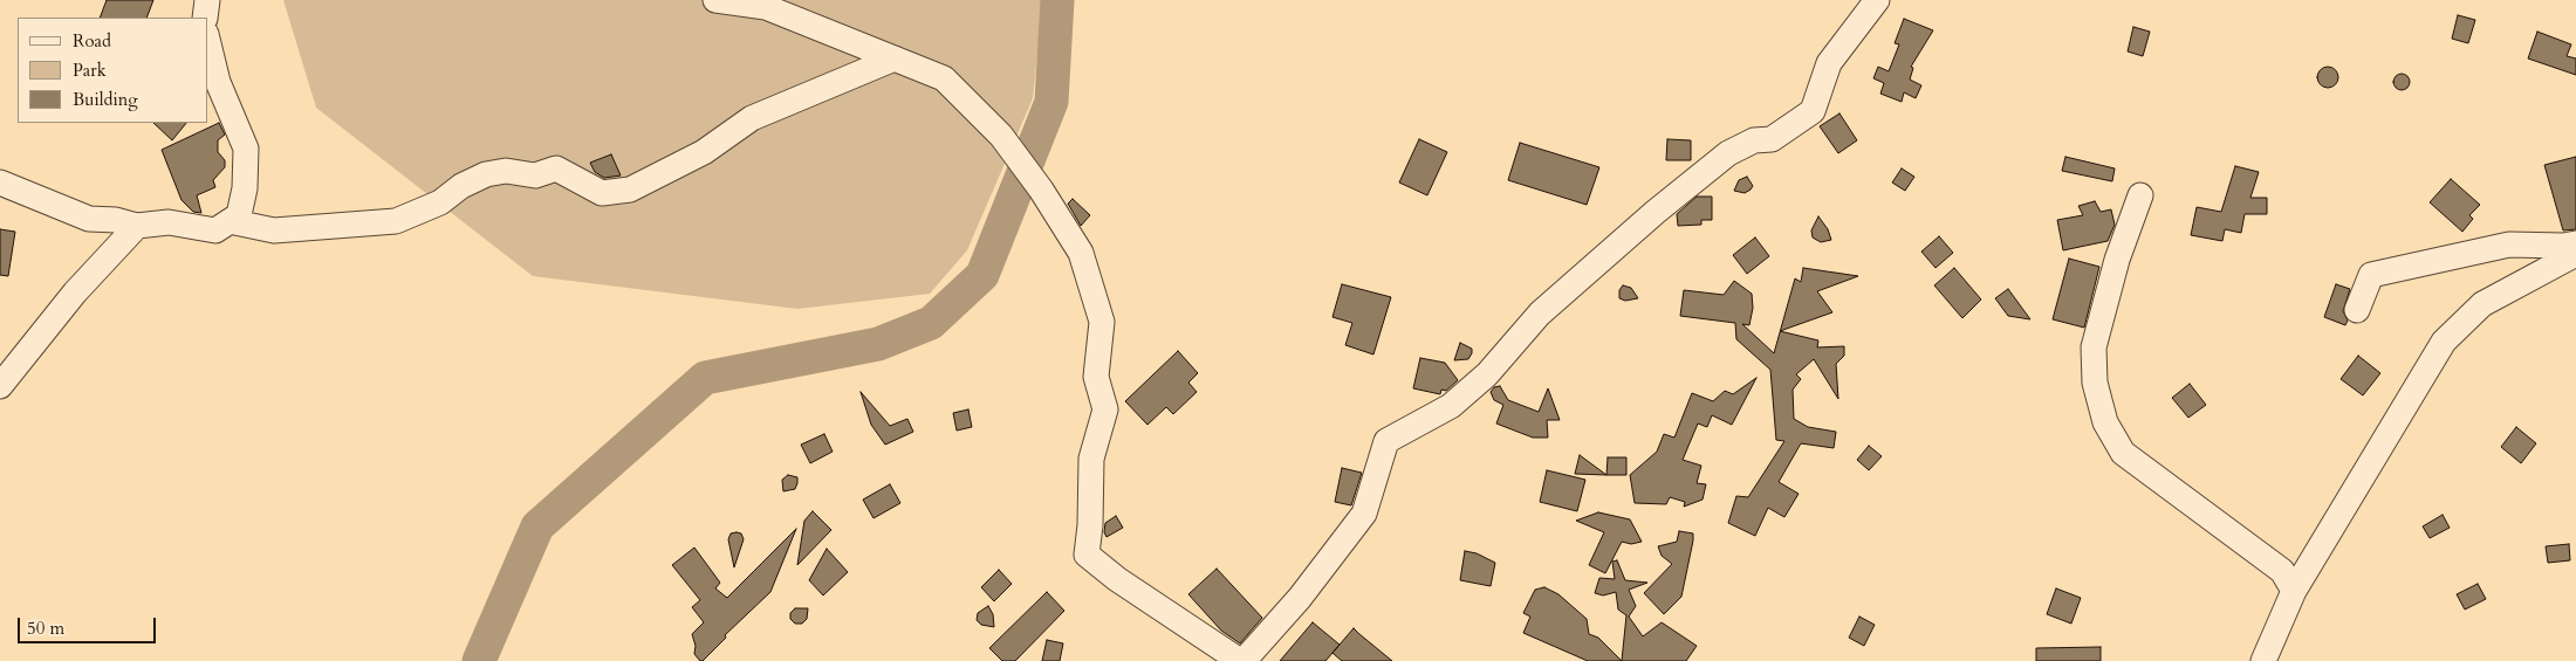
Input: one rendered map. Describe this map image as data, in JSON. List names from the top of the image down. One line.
{"legend":["Road","Park","Building"],"scale_bar":"50 m"}
